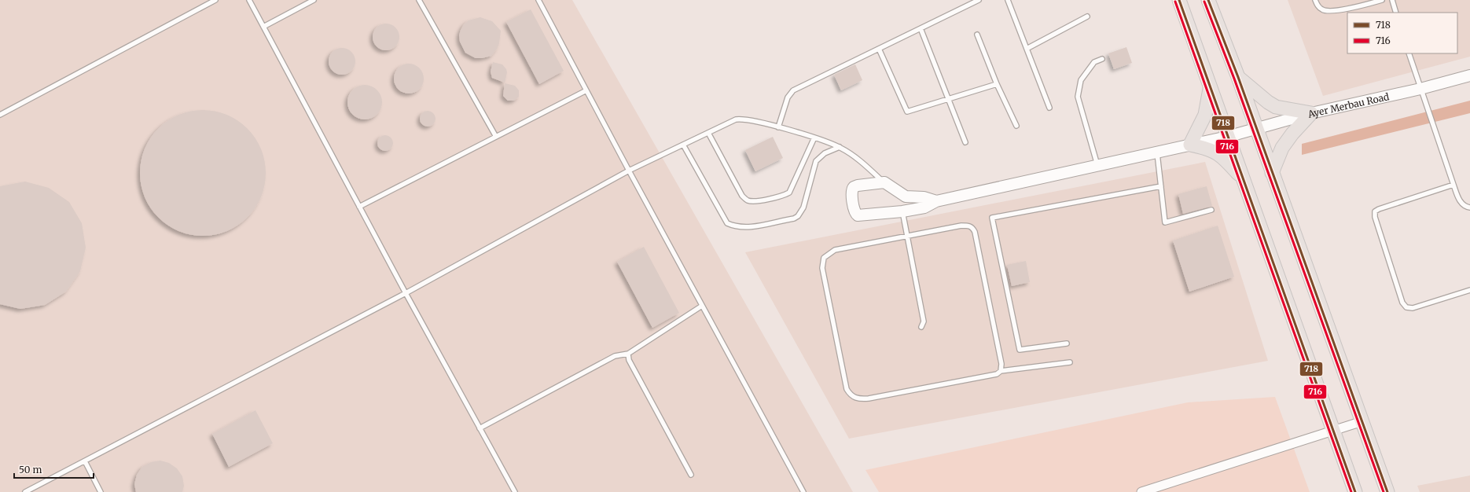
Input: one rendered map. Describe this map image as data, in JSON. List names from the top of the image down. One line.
{"streets":{"street":["Ayer Merbau Road"]},"lines":["transit line 718","transit line 716"],"legend":["718","716"],"scale_bar":"50 m"}
